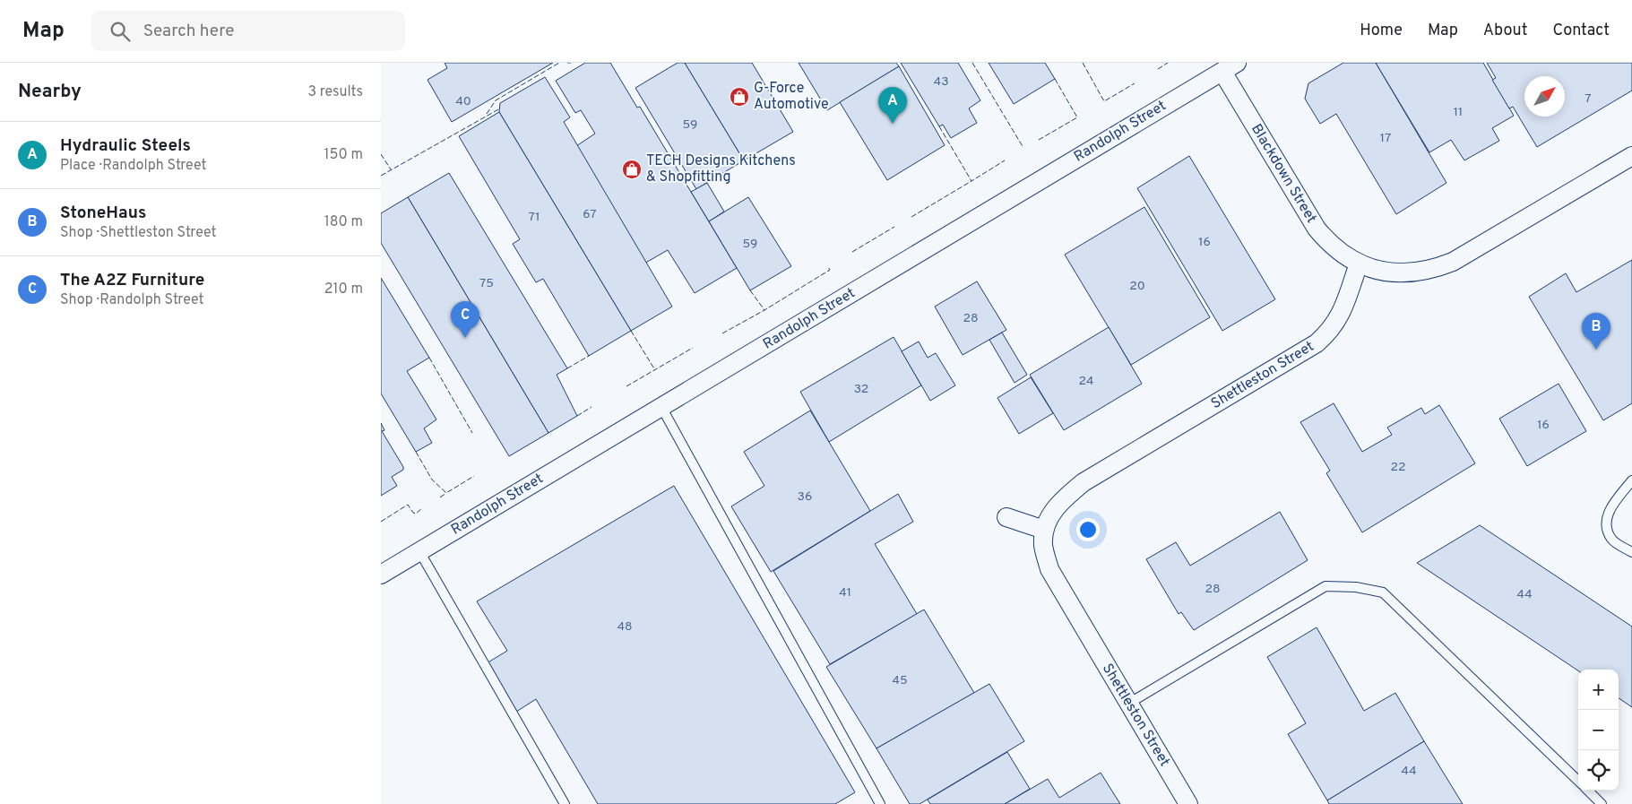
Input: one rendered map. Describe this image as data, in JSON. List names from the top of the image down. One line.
{"streets":{"street":["Randolph Street","Blackdown Street","Shettleston Street"]},"crossings":[["Randolph Street","Blackdown Street"],["Blackdown Street","Shettleston Street"]],"places":{"shop":["G-Force Automotive","TECH Designs Kitchens & Shopfitting"]},"house_numbers":["43","7","40","11","59","17","67","71","16","59","75","20","28","24","32","16","22","36","28","41","44","48","45","44"],"north":"top right","page":{"header":"Map","search":"Search here","nav":["Home","Map","About","Contact"],"heading":["Nearby","3 results"],"pins":["A","C","B"],"list":[{"mark":"A","name":"Hydraulic Steels","note":"Place · Randolph Street","value":"150 m"},{"mark":"B","name":"StoneHaus","note":"Shop · Shettleston Street","value":"180 m"},{"mark":"C","name":"The A2Z Furniture","note":"Shop · Randolph Street","value":"210 m"}],"map_buttons":["+","−"]}}
